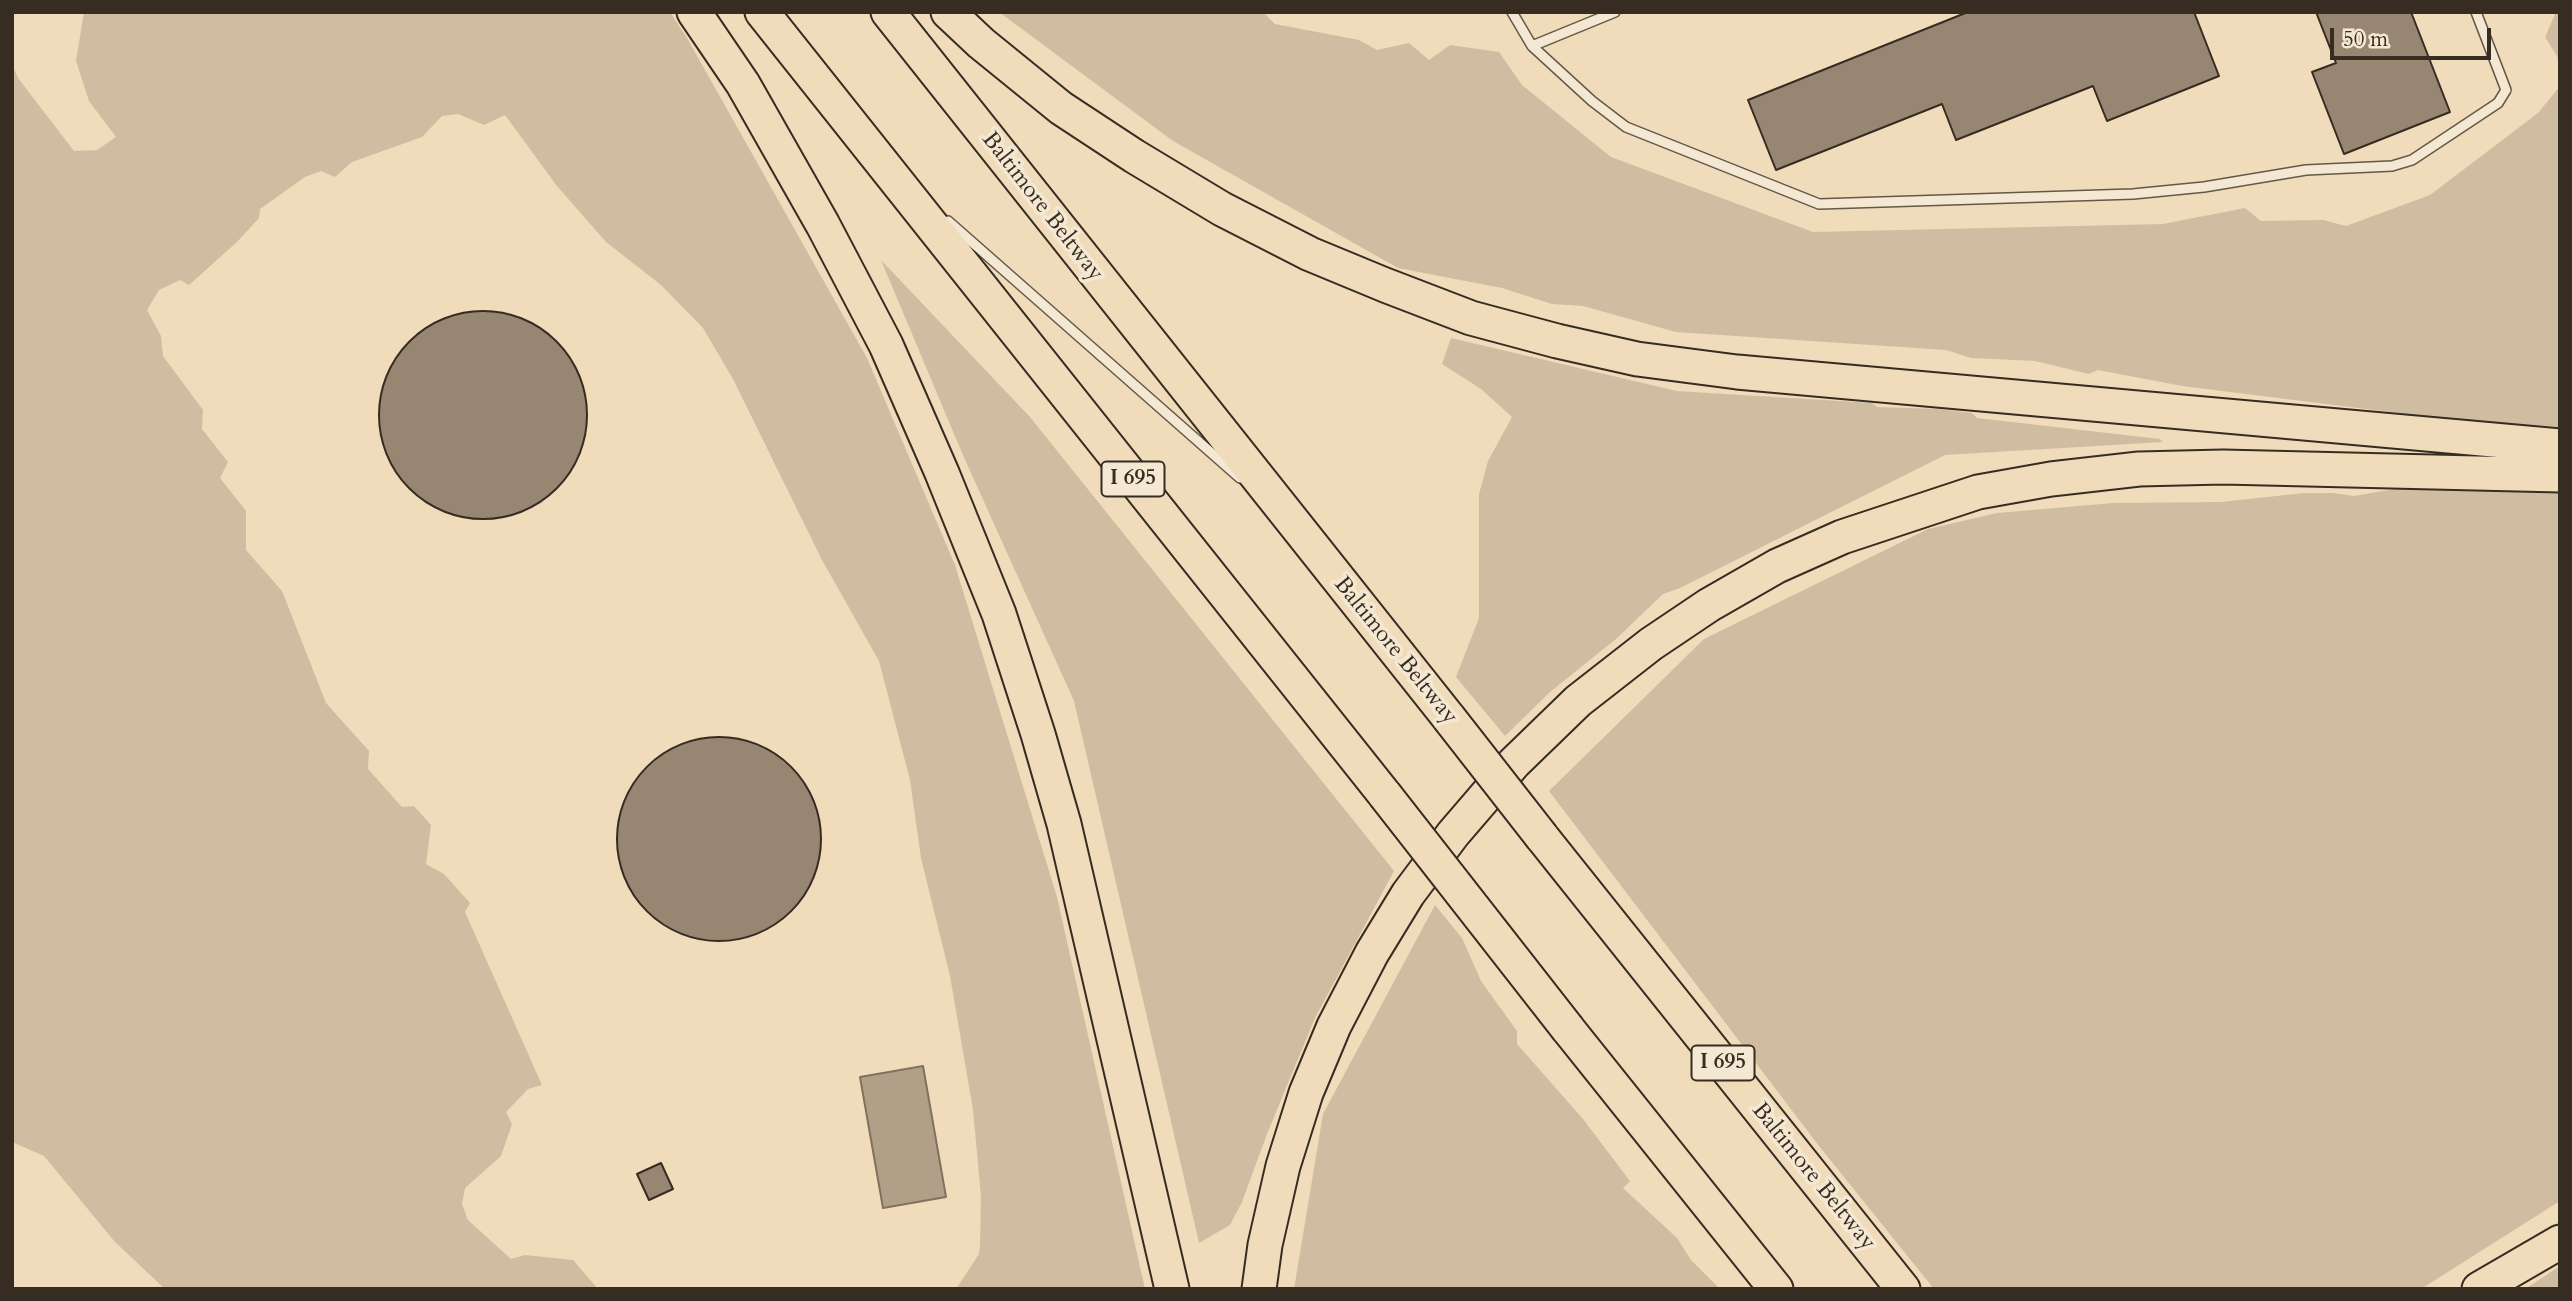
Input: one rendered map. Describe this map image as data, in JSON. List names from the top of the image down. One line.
{"streets":{"highway":["Baltimore Beltway","I 695"]},"scale_bar":"50 m"}
